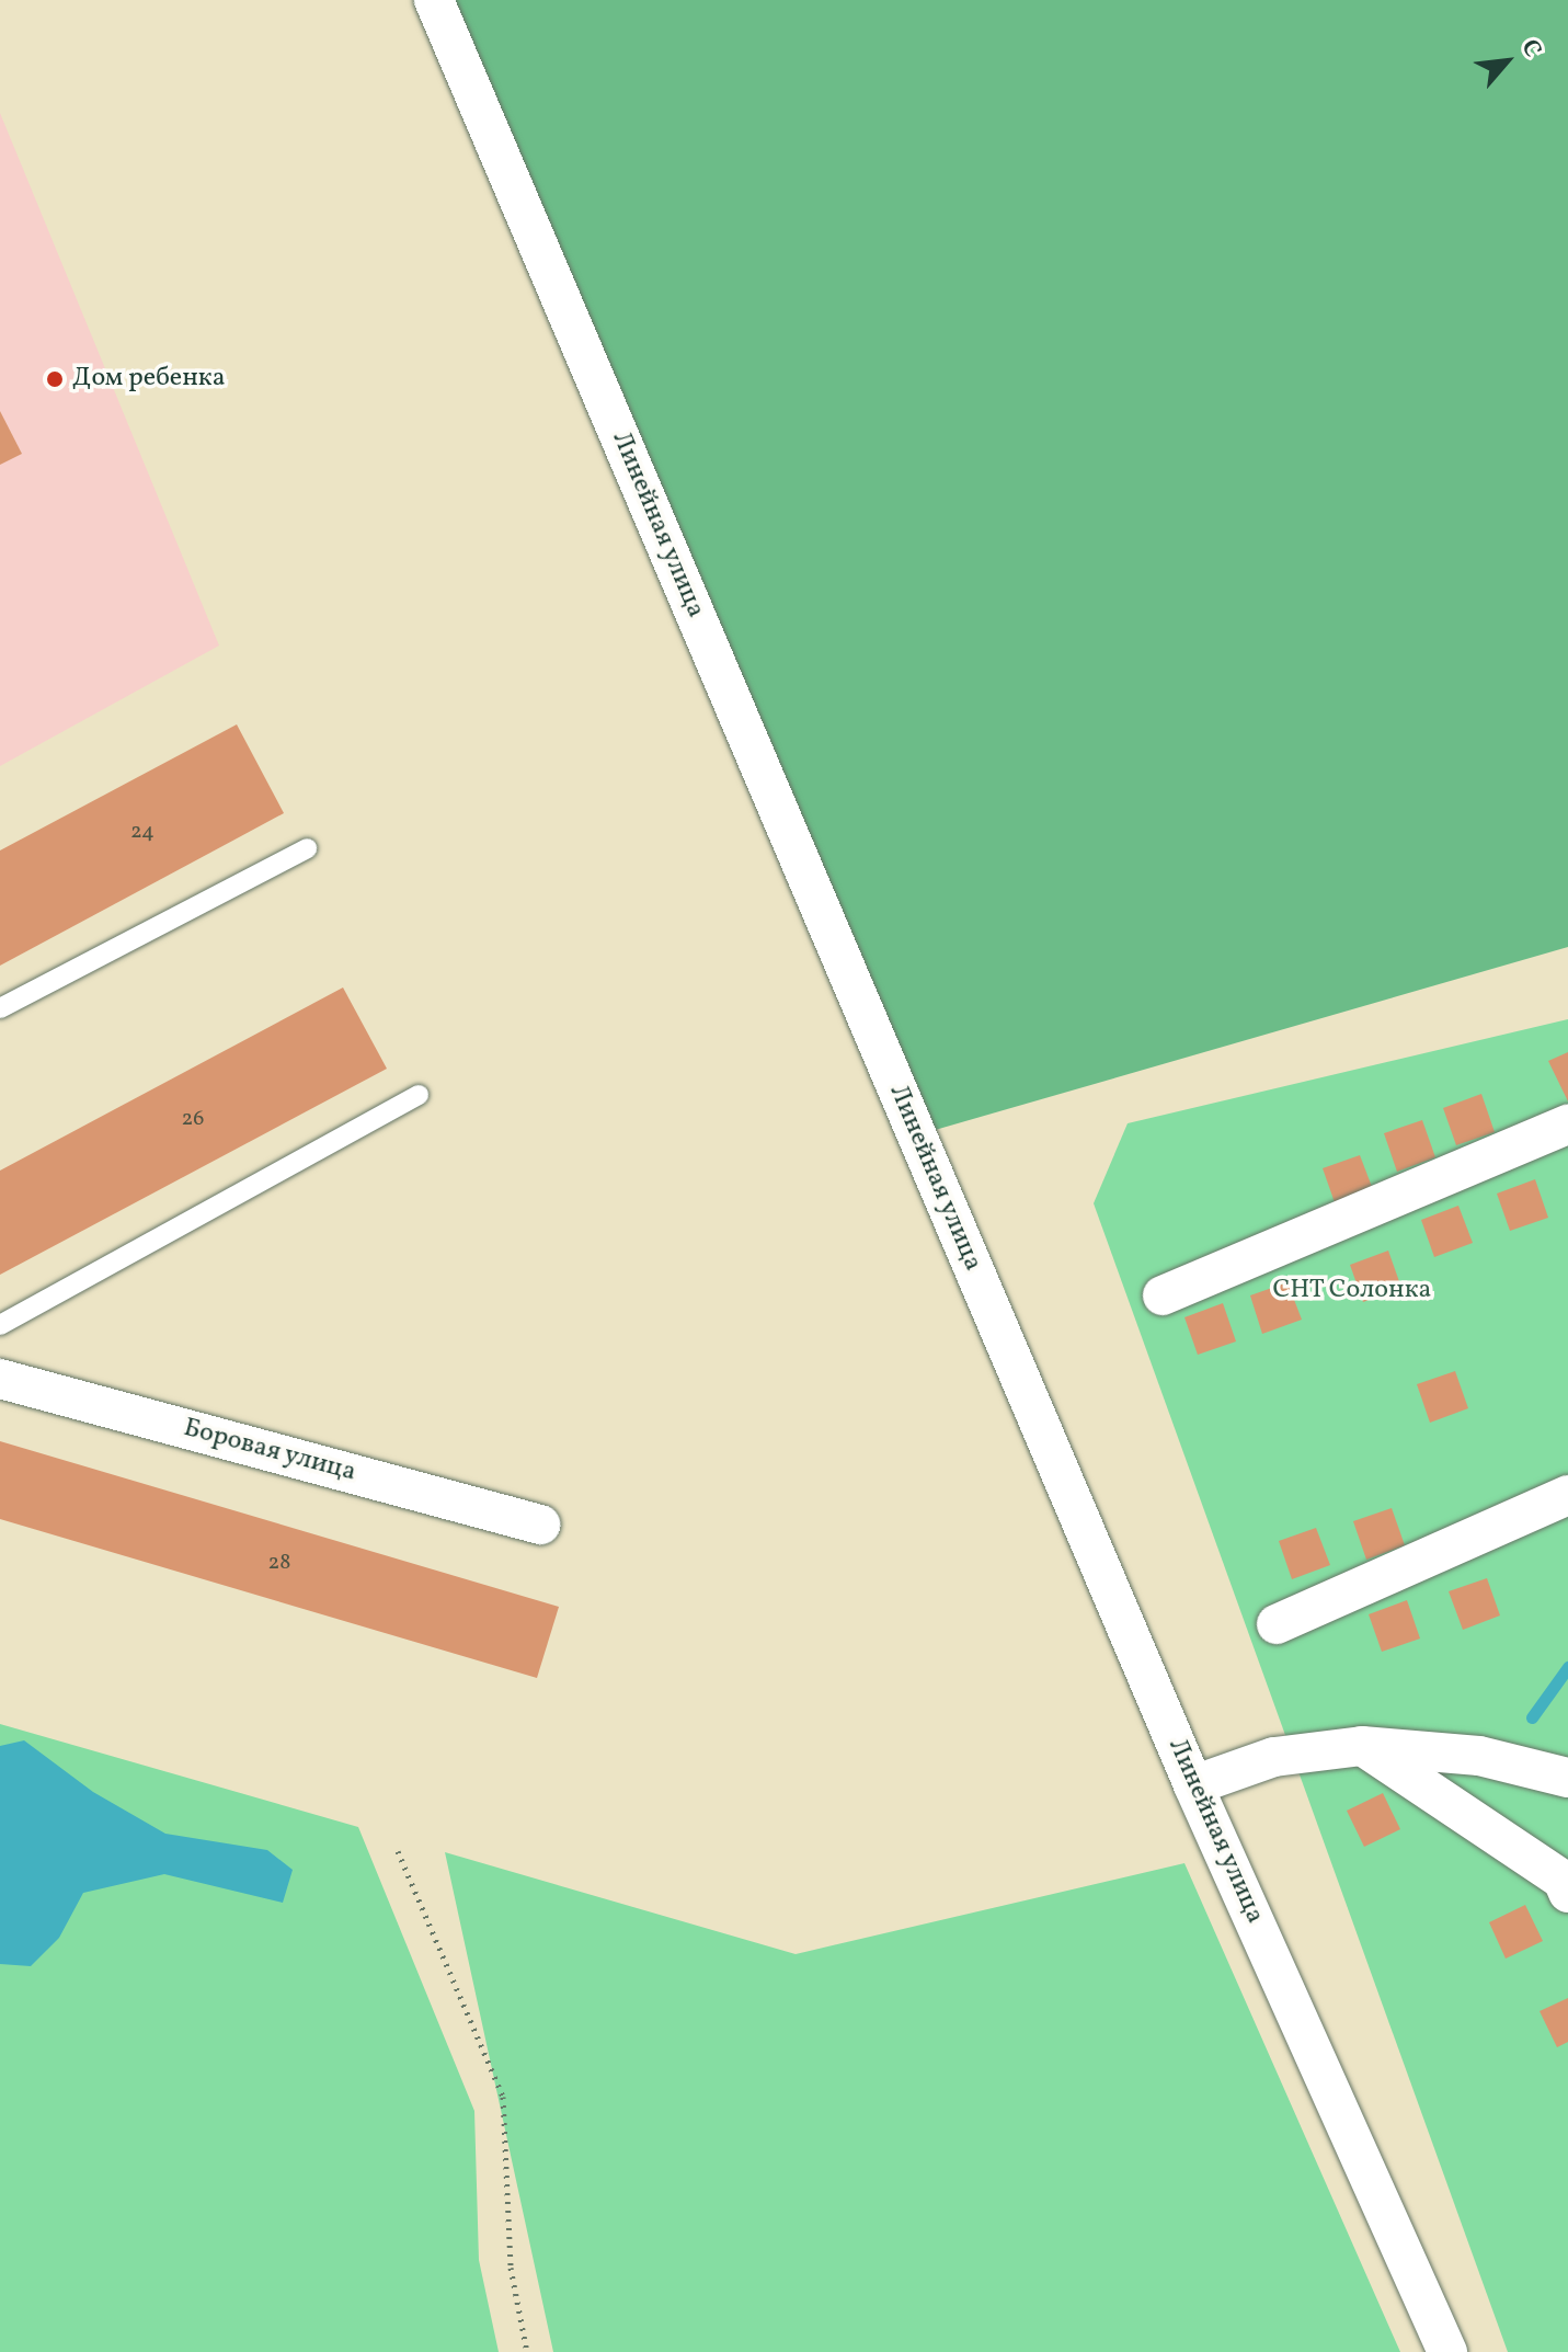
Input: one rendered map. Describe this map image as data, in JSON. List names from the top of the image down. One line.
{"streets":{"street":["Линейная улица","Боровая улица"]},"parks":["СНТ Солонка"],"places":["Дом ребенка"],"house_numbers":["24","26","28"],"north":"top right"}
